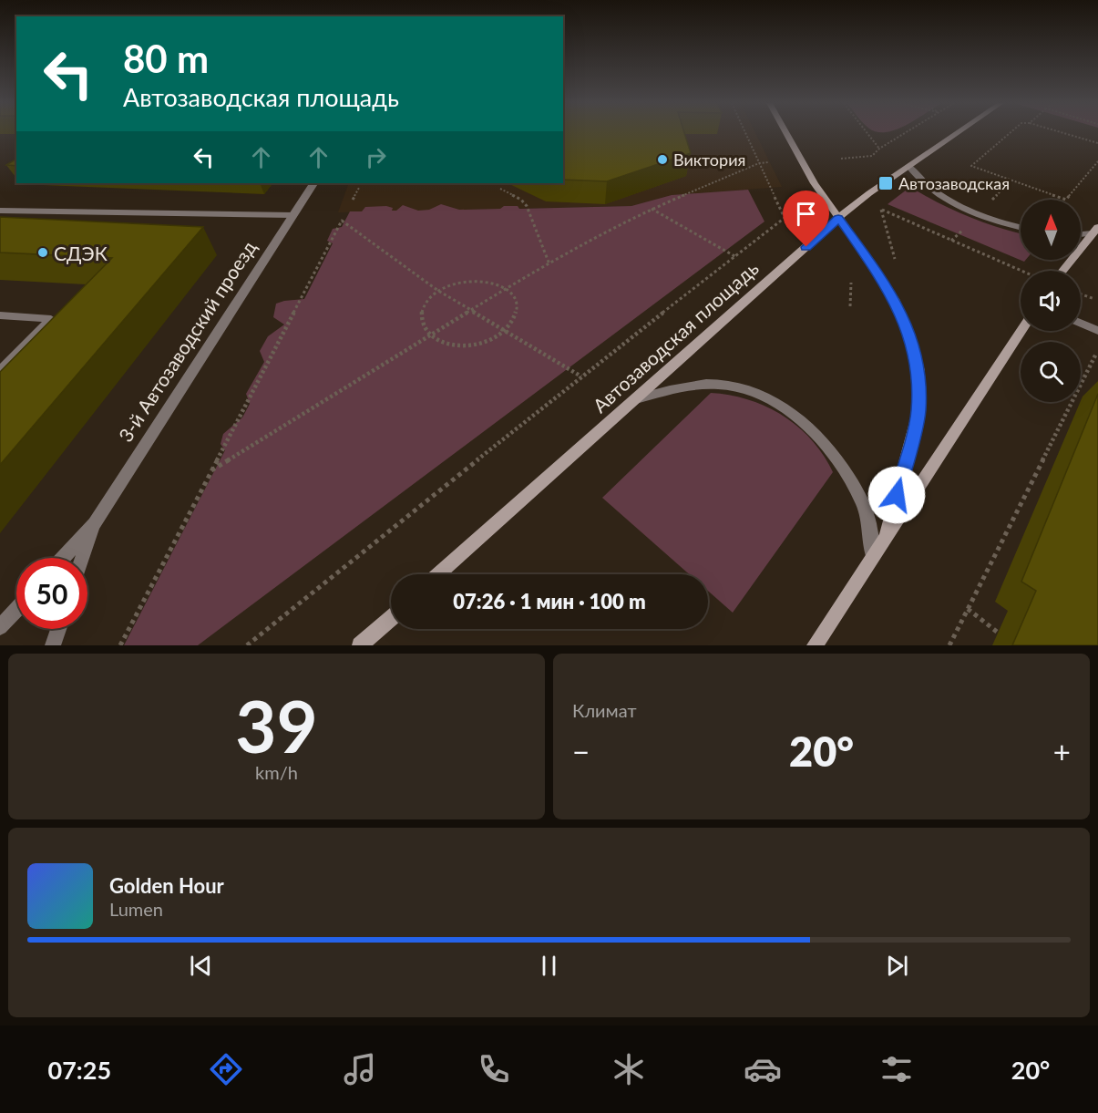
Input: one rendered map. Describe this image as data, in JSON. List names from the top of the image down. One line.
{"streets":{"main road":["Автозаводская площадь"],"street":["3-й Автозаводский проезд"]},"places":{"other":["Виктория","СДЭК"],"transit":["Автозаводская"]},"north":"top","page":{"turn":["80 m","Автозаводская площадь"],"limit":"50","trip":"07:26 · 1 мин · 100 m","tile":[["39","km/h"],"Климат"],"heat":["−","20°","+"],"song":["Golden Hour","Lumen"],"tabs":["07:25","20°"]}}
